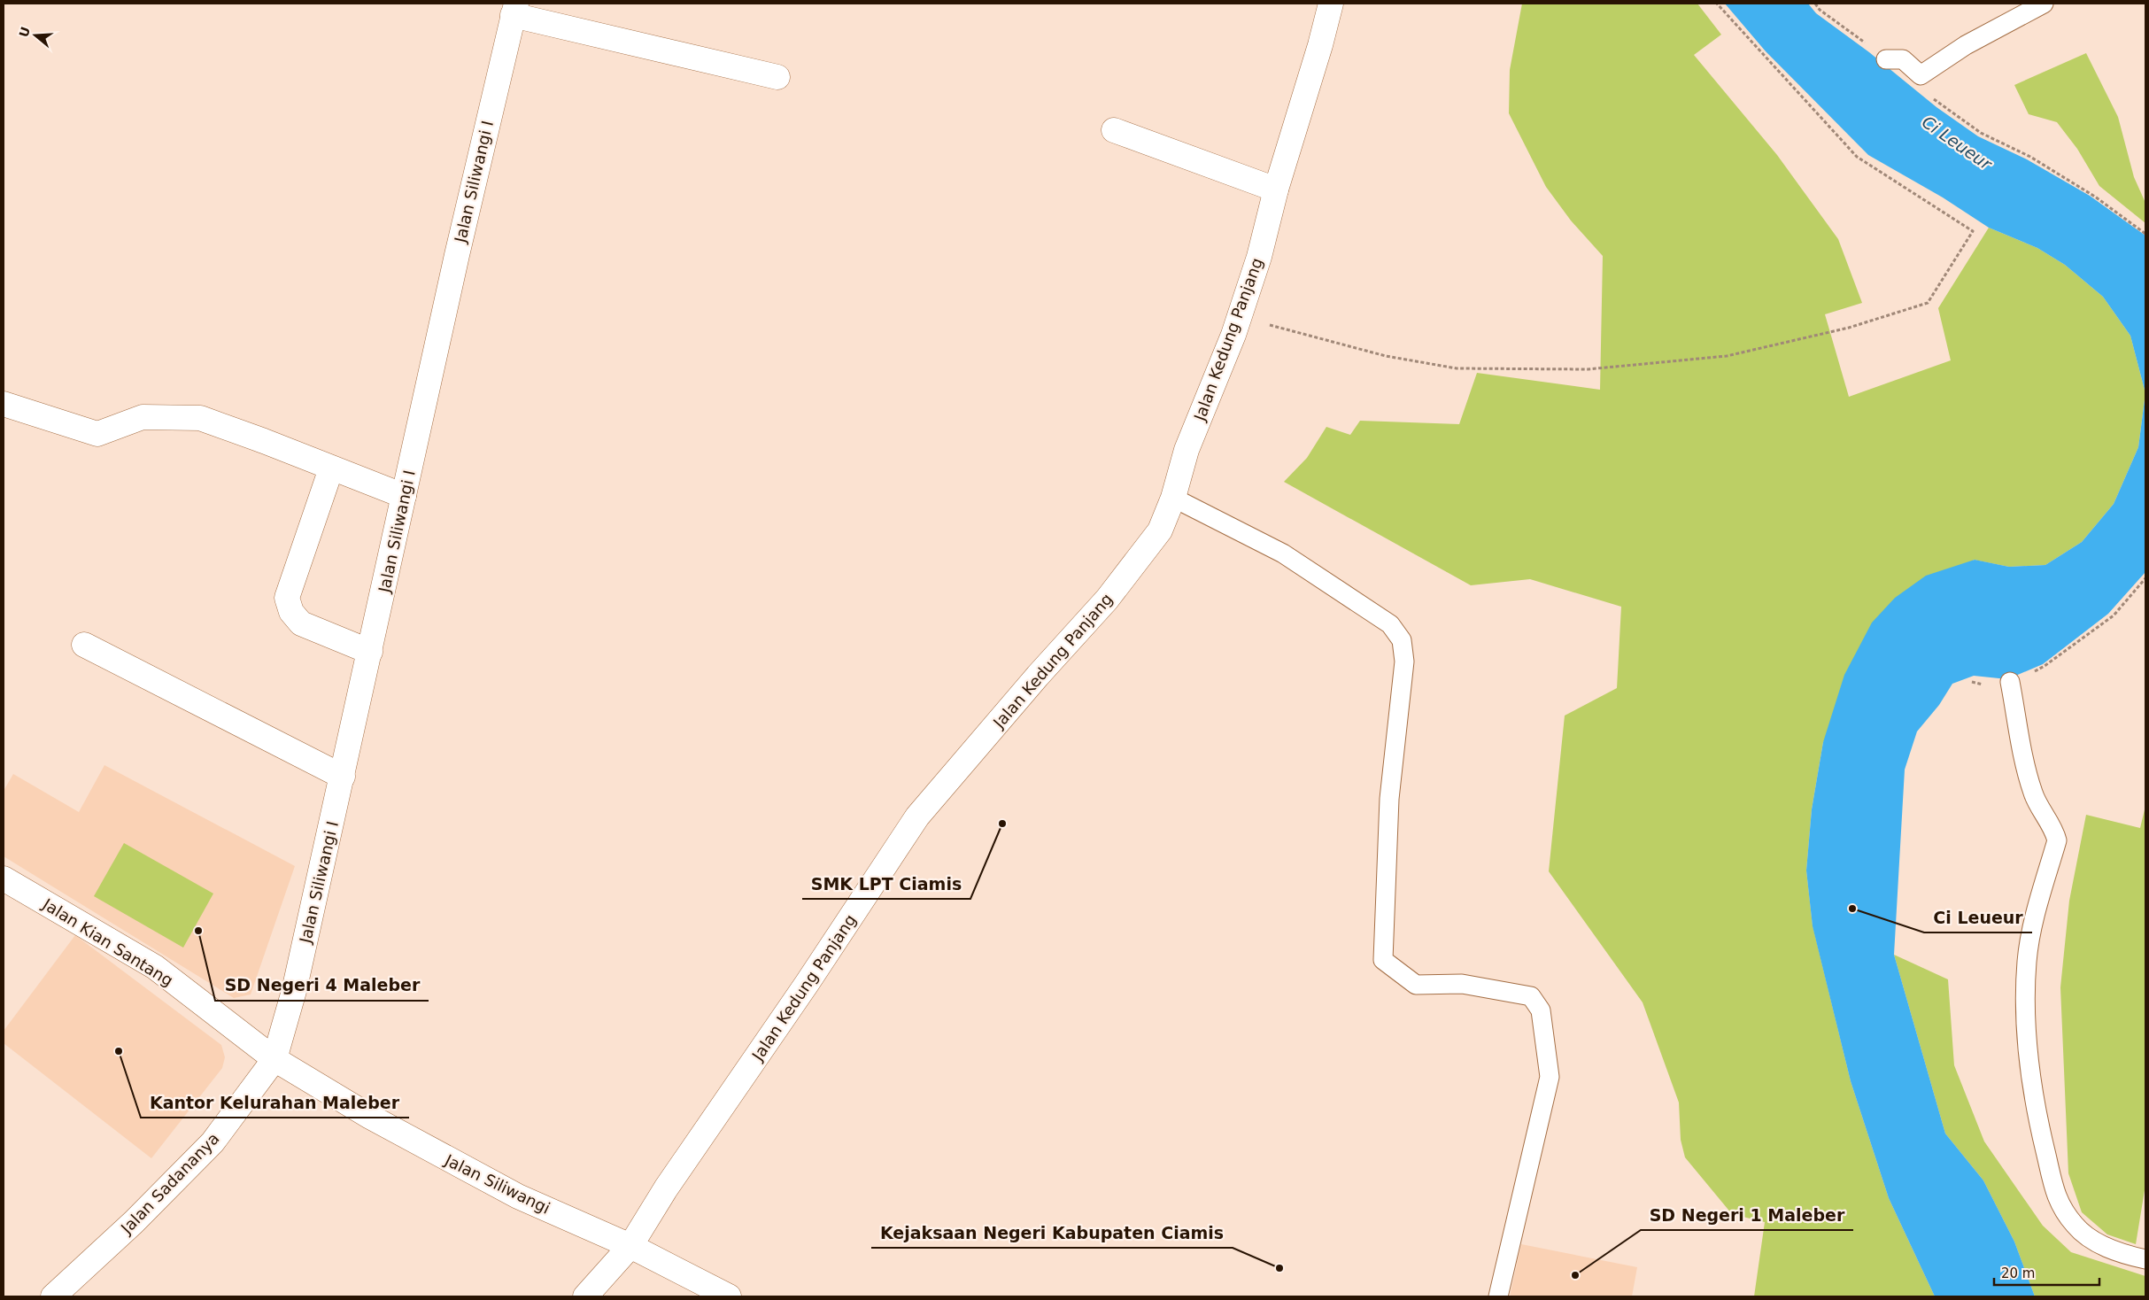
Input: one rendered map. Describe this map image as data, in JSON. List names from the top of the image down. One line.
{"streets":{"street":["Jalan Siliwangi I","Jalan Kedung Panjang","Jalan Kian Santang","Jalan Sadananya","Jalan Siliwangi"]},"crossings":[["Jalan Siliwangi I","Jalan Kian Santang"],["Jalan Siliwangi I","Jalan Sadananya"],["Jalan Siliwangi I","Jalan Siliwangi"],["Jalan Kedung Panjang","Jalan Siliwangi"],["Jalan Kian Santang","Jalan Sadananya"],["Jalan Kian Santang","Jalan Siliwangi"],["Jalan Sadananya","Jalan Siliwangi"]],"water":["Ci Leueur"],"places":["SMK LPT Ciamis","Ci Leueur","SD Negeri 4 Maleber","Kantor Kelurahan Maleber","Kejaksaan Negeri Kabupaten Ciamis","SD Negeri 1 Maleber"],"scale_bar":"20 m","north":"left"}
